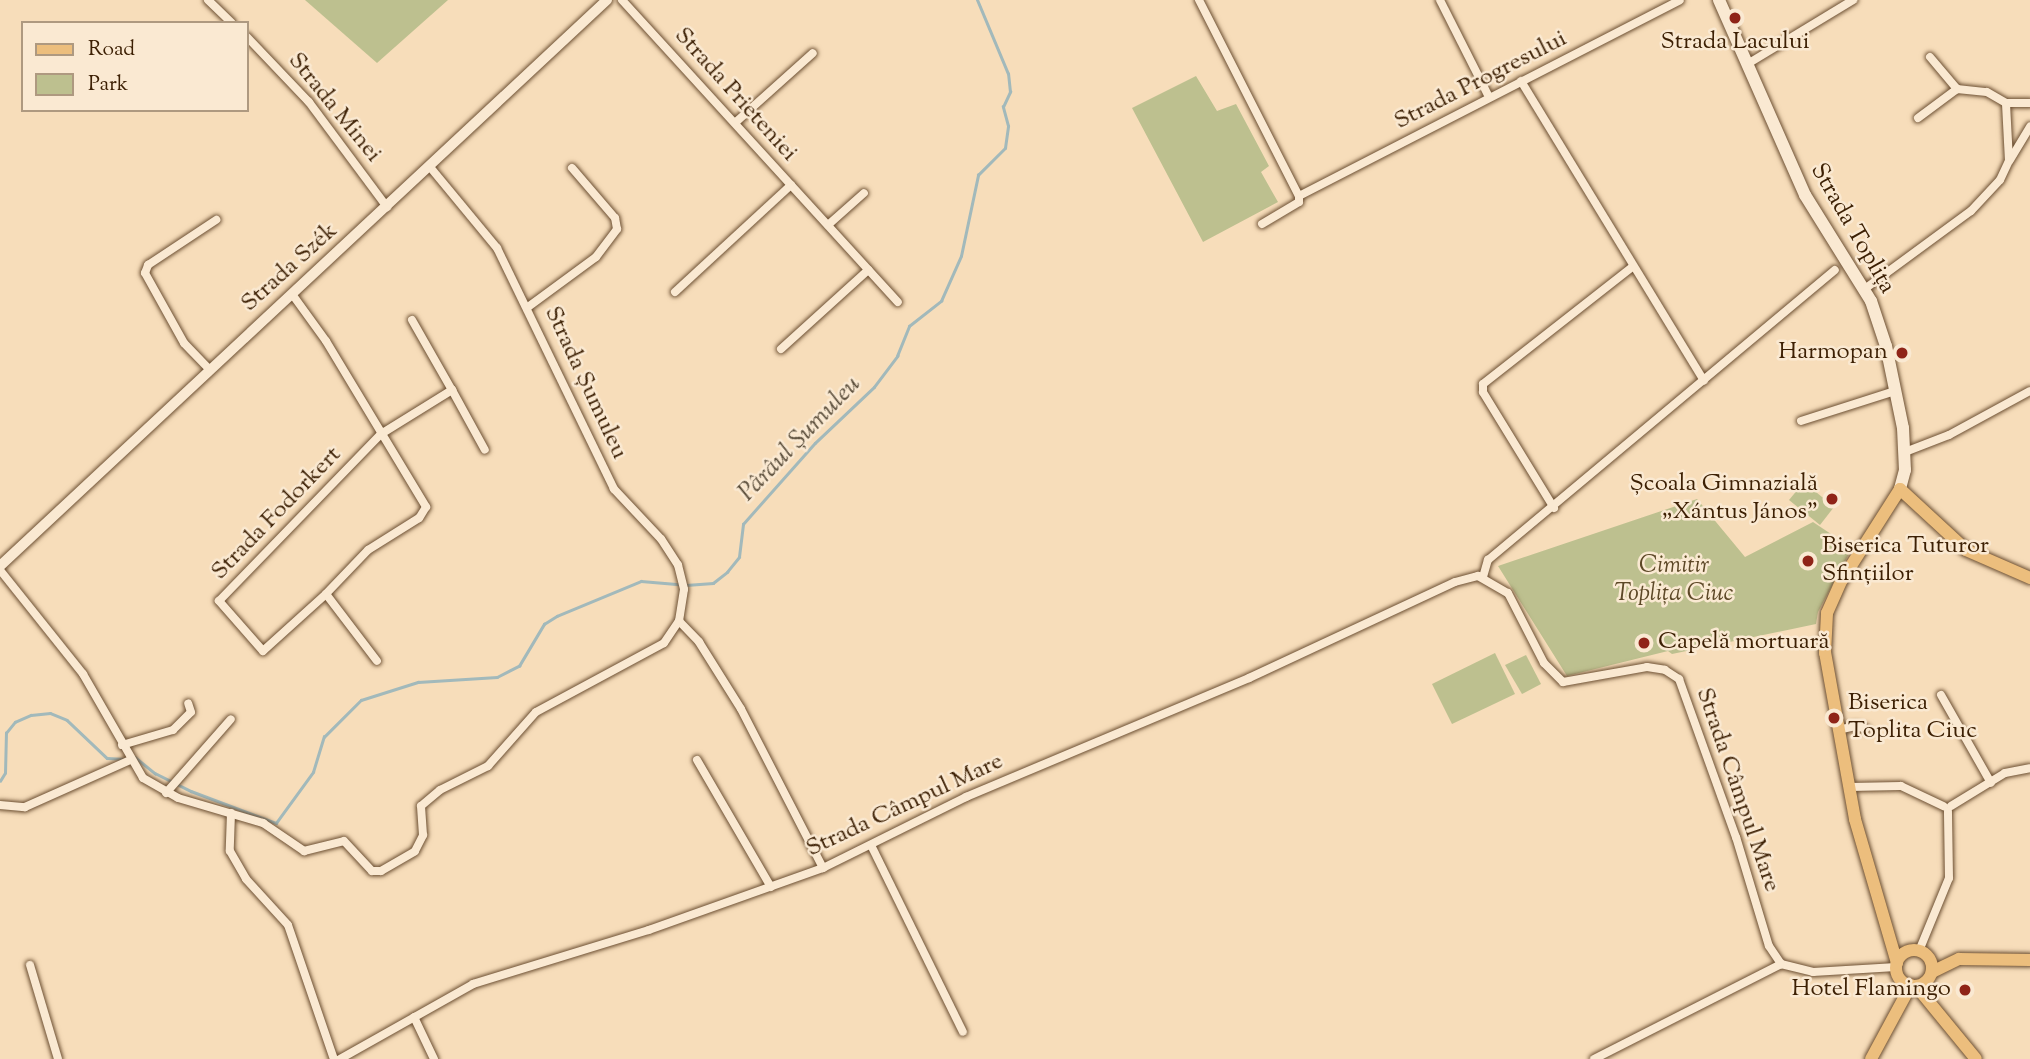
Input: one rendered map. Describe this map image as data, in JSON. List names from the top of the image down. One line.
{"streets":{"main road":["Strada Toplița"],"street":["Strada Progresului","Strada Prieteniei","Strada Minei","Strada Szék","Strada Șumuleu","Strada Fodorkert","Strada Câmpul Mare"]},"crossings":[["Strada Minei","Strada Szék"],["Strada Szék","Strada Șumuleu"],["Strada Szék","Strada Fodorkert"]],"water":["Pârâul Șumuleu"],"parks":["Cimitir Toplița Ciuc"],"places":["Strada Lacului","Harmopan","Școala Gimnazială „Xántus János”","Biserica Tuturor Sfințiilor","Capelă mortuară","Biserica Toplita Ciuc","Hotel Flamingo"],"legend":["Road","Park"]}
